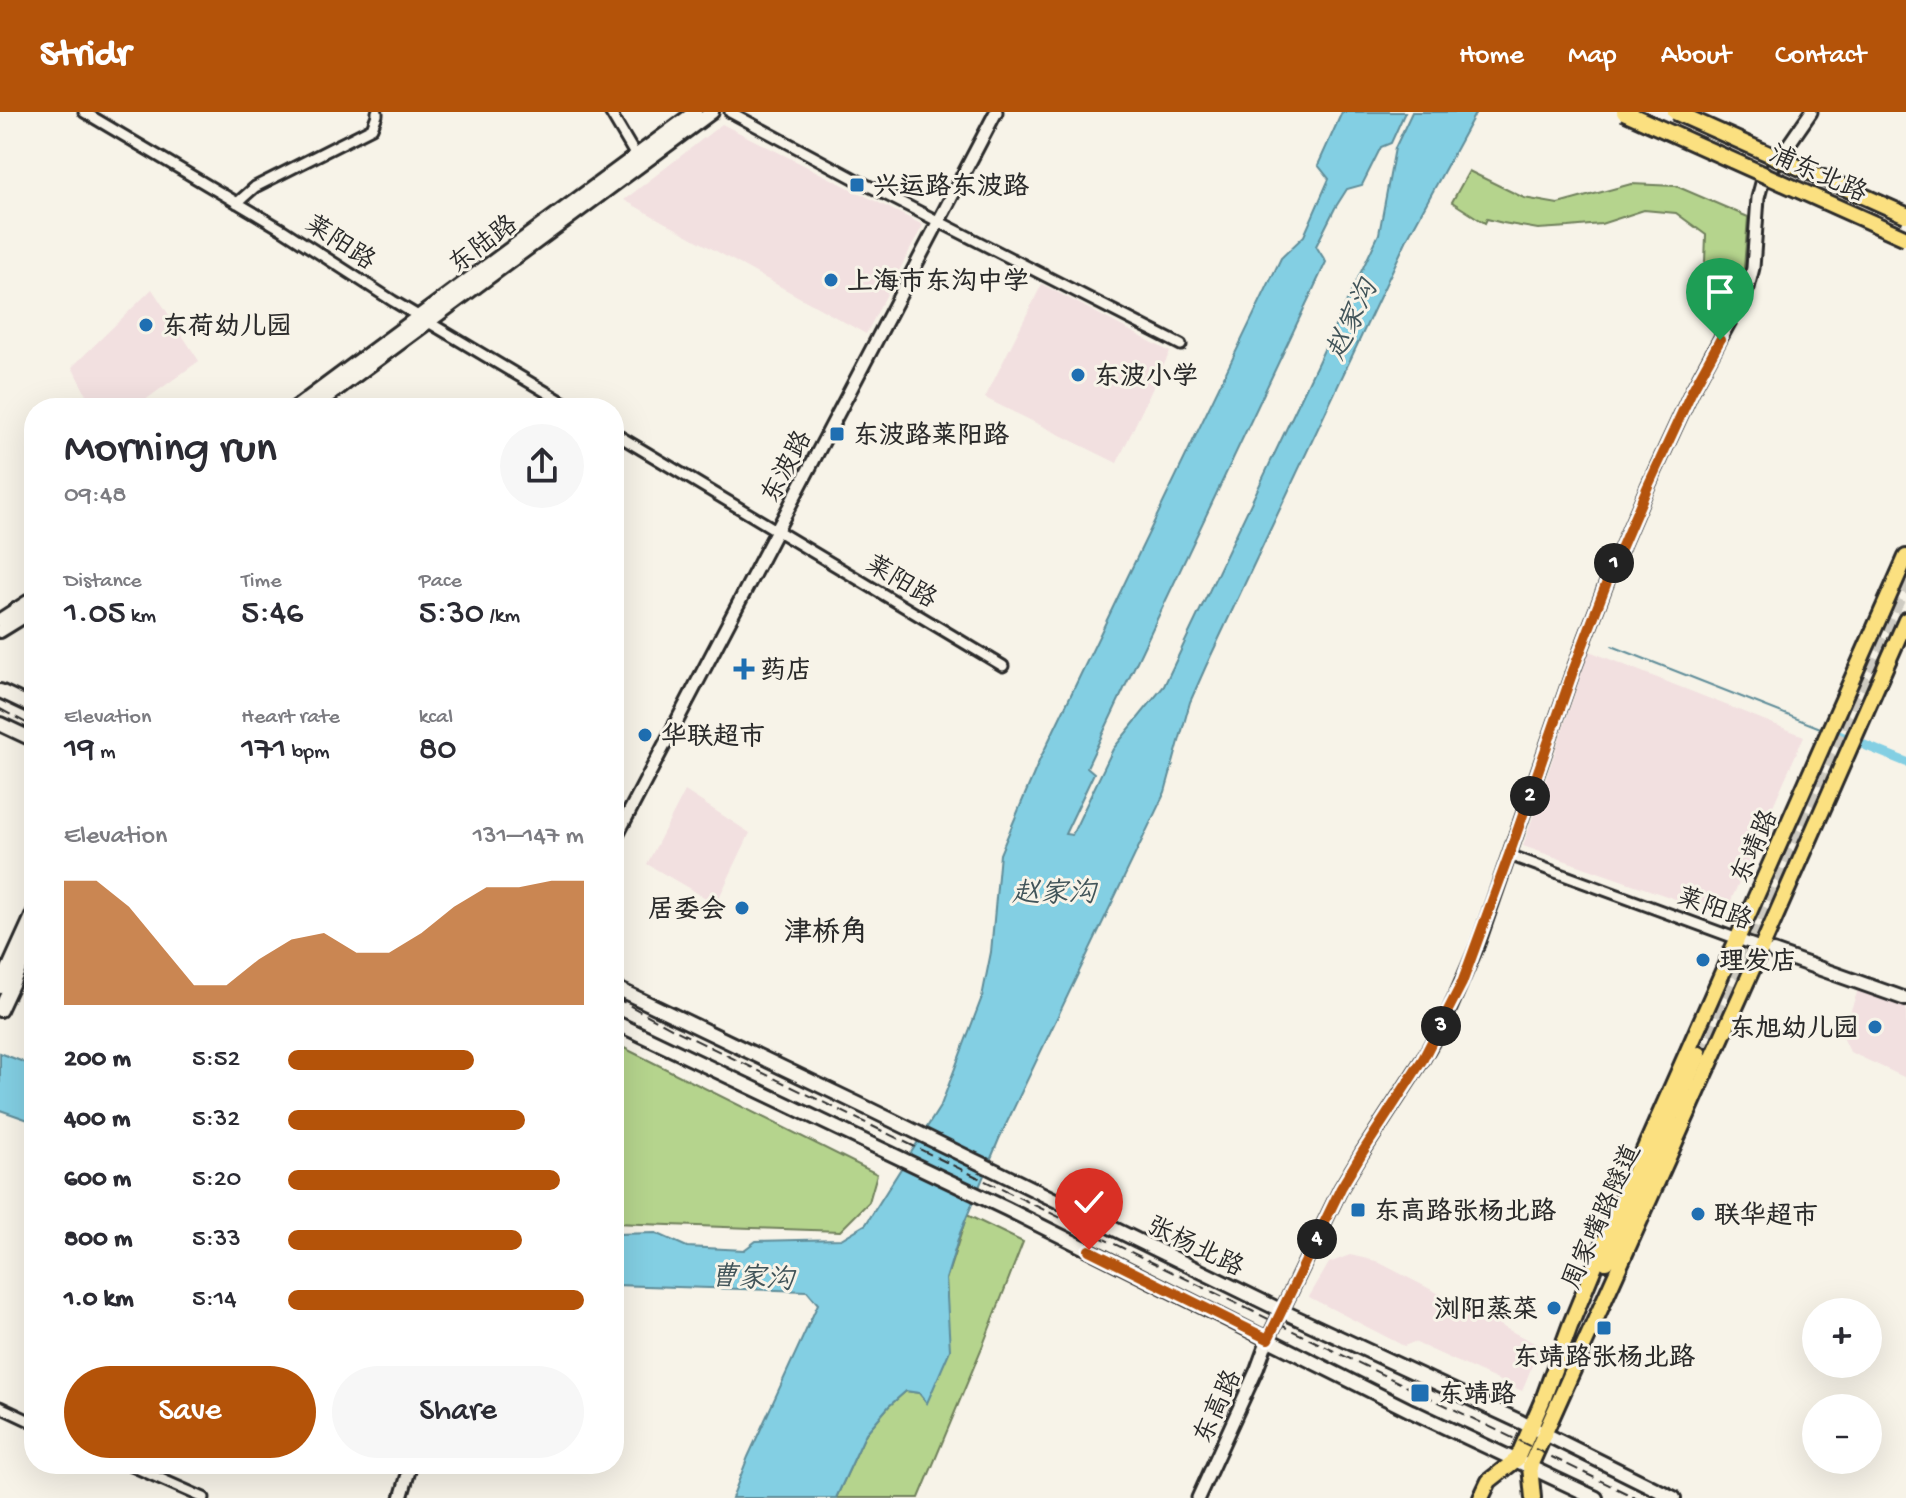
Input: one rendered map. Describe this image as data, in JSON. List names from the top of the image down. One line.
{"streets":{"main road":["浦东北路","莱阳路","东陆路","东靖路","周家嘴路隧道","张杨北路"],"street":["东波路","东高路"]},"crossings":[["莱阳路","东陆路"],["莱阳路","东波路"],["莱阳路","东靖路"],["莱阳路","东高路"],["东靖路","周家嘴路隧道"],["东靖路","张杨北路"],["张杨北路","东高路"]],"districts":["津桥角"],"water":["赵家沟","曹家沟"],"places":{"transit":["兴运路东波路","东波路莱阳路","东高路张杨北路","东靖路张杨北路","东靖路"],"other":["上海市东沟中学","东荷幼儿园","东波小学","华联超市","居委会","理发店","东旭幼儿园","联华超市","浏阳蒸菜"],"health":["药店"]},"page":{"header":"Stridr","nav":["Home","Map","About","Contact"],"heading":["Morning run","09:48"],"stats":[["Distance","1.05 km"],["Time","5:46"],["Pace","5:30 /km"],["Elevation","19 m"],["Heart rate","171 bpm"],["kcal","80"]],"pins":["1","2","3","4"],"chart":["Elevation","131–147 m"],"list":[{"name":"200 m","note":"5:52"},{"name":"400 m","note":"5:32"},{"name":"600 m","note":"5:20"},{"name":"800 m","note":"5:33"},{"name":"1.0 km","note":"5:14"}],"map_buttons":["+","−"],"buttons":["Save","Share"]}}
